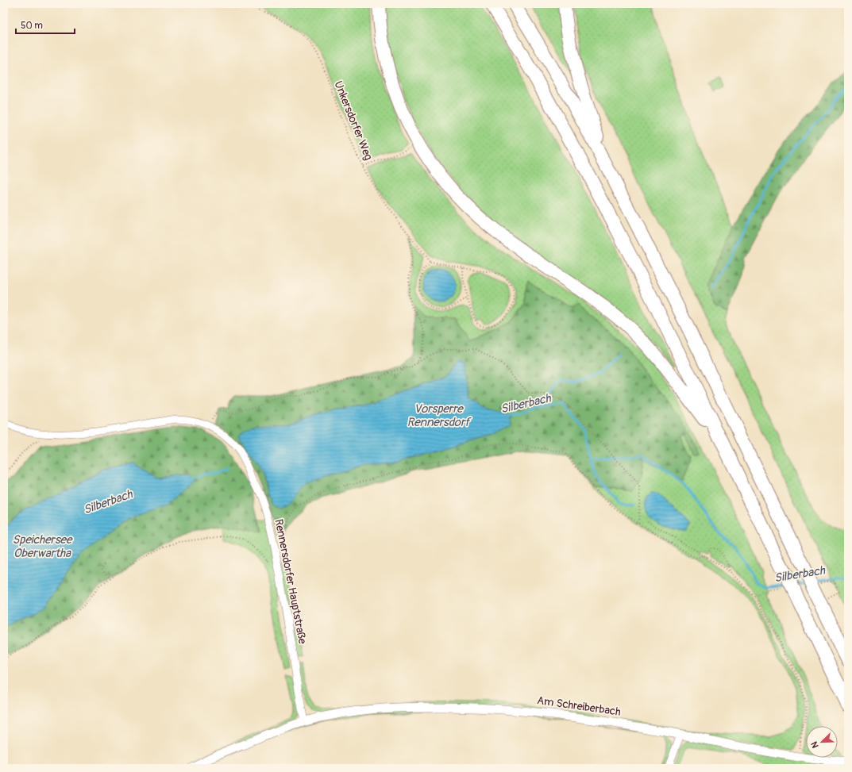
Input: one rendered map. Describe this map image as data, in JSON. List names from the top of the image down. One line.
{"streets":{"street":["Rennersdorfer Hauptstraße","Am Schreiberbach"],"path":["Unkersdorfer Weg"]},"crossings":[["Rennersdorfer Hauptstraße","Am Schreiberbach"]],"water":["Silberbach","Vorsperre Rennersdorf","Speichersee Oberwartha"],"scale_bar":"50 m","north":"bottom left"}
